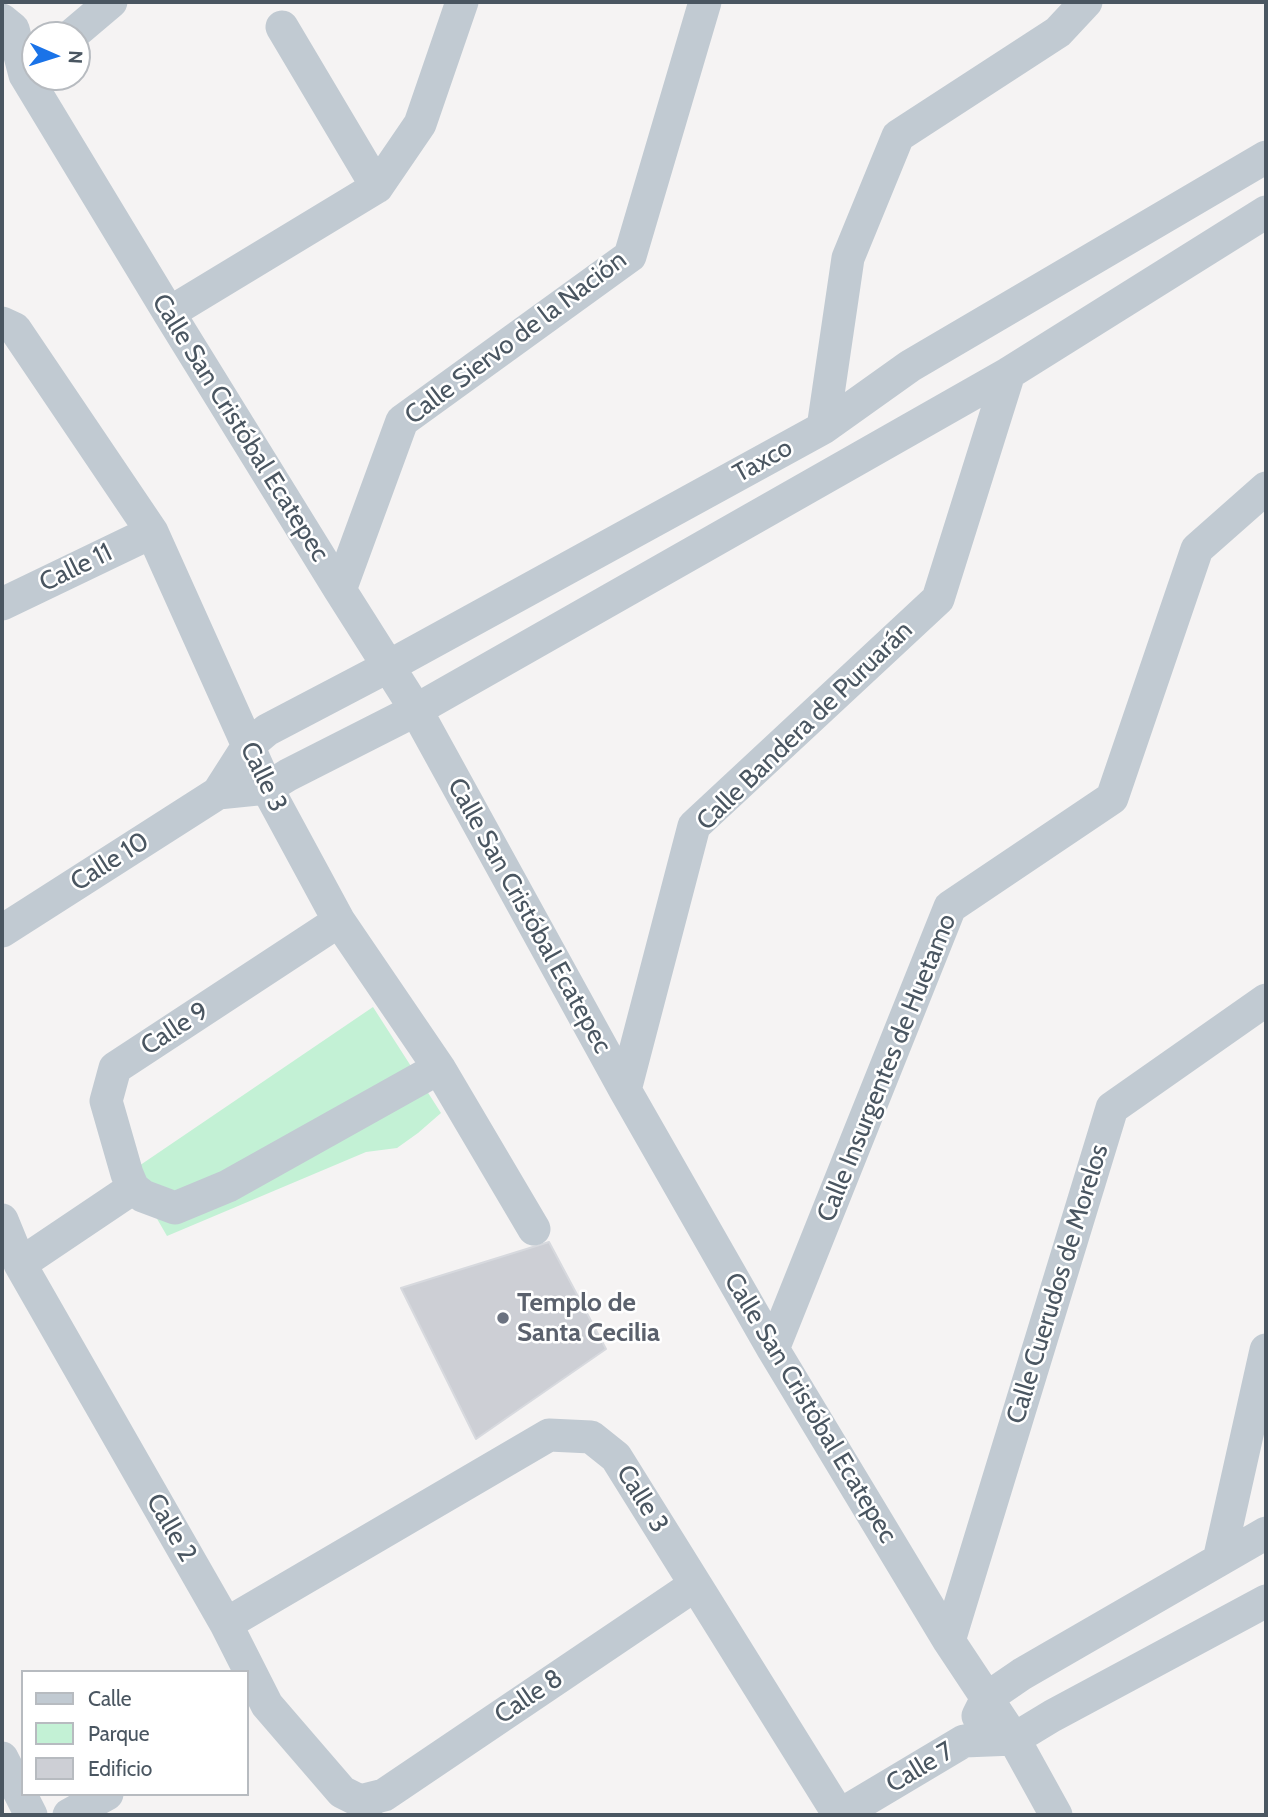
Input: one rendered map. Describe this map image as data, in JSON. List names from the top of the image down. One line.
{"streets":{"street":["Calle Siervo de la Nación","Calle San Cristóbal Ecatepec","Taxco","Calle 11","Calle Bandera de Puruarán","Calle 3","Calle 10","Calle 9","Calle Insurgentes de Huetamo","Calle Cuerudos de Morelos","Calle 2","Calle 8","Calle 7"]},"crossings":[["Calle Siervo de la Nación","Calle San Cristóbal Ecatepec"],["Calle San Cristóbal Ecatepec","Taxco"],["Calle San Cristóbal Ecatepec","Calle Bandera de Puruarán"],["Calle San Cristóbal Ecatepec","Calle Insurgentes de Huetamo"],["Calle San Cristóbal Ecatepec","Calle Cuerudos de Morelos"],["Calle San Cristóbal Ecatepec","Calle 7"],["Taxco","Calle Bandera de Puruarán"],["Taxco","Calle 3"],["Taxco","Calle 10"],["Calle 11","Calle 3"],["Calle 3","Calle 10"],["Calle 3","Calle 9"],["Calle 3","Calle 2"],["Calle 3","Calle 8"],["Calle 3","Calle 7"],["Calle 2","Calle 8"]],"places":["Templo de Santa Cecilia"],"legend":["Calle","Parque","Edificio"],"north":"right"}
